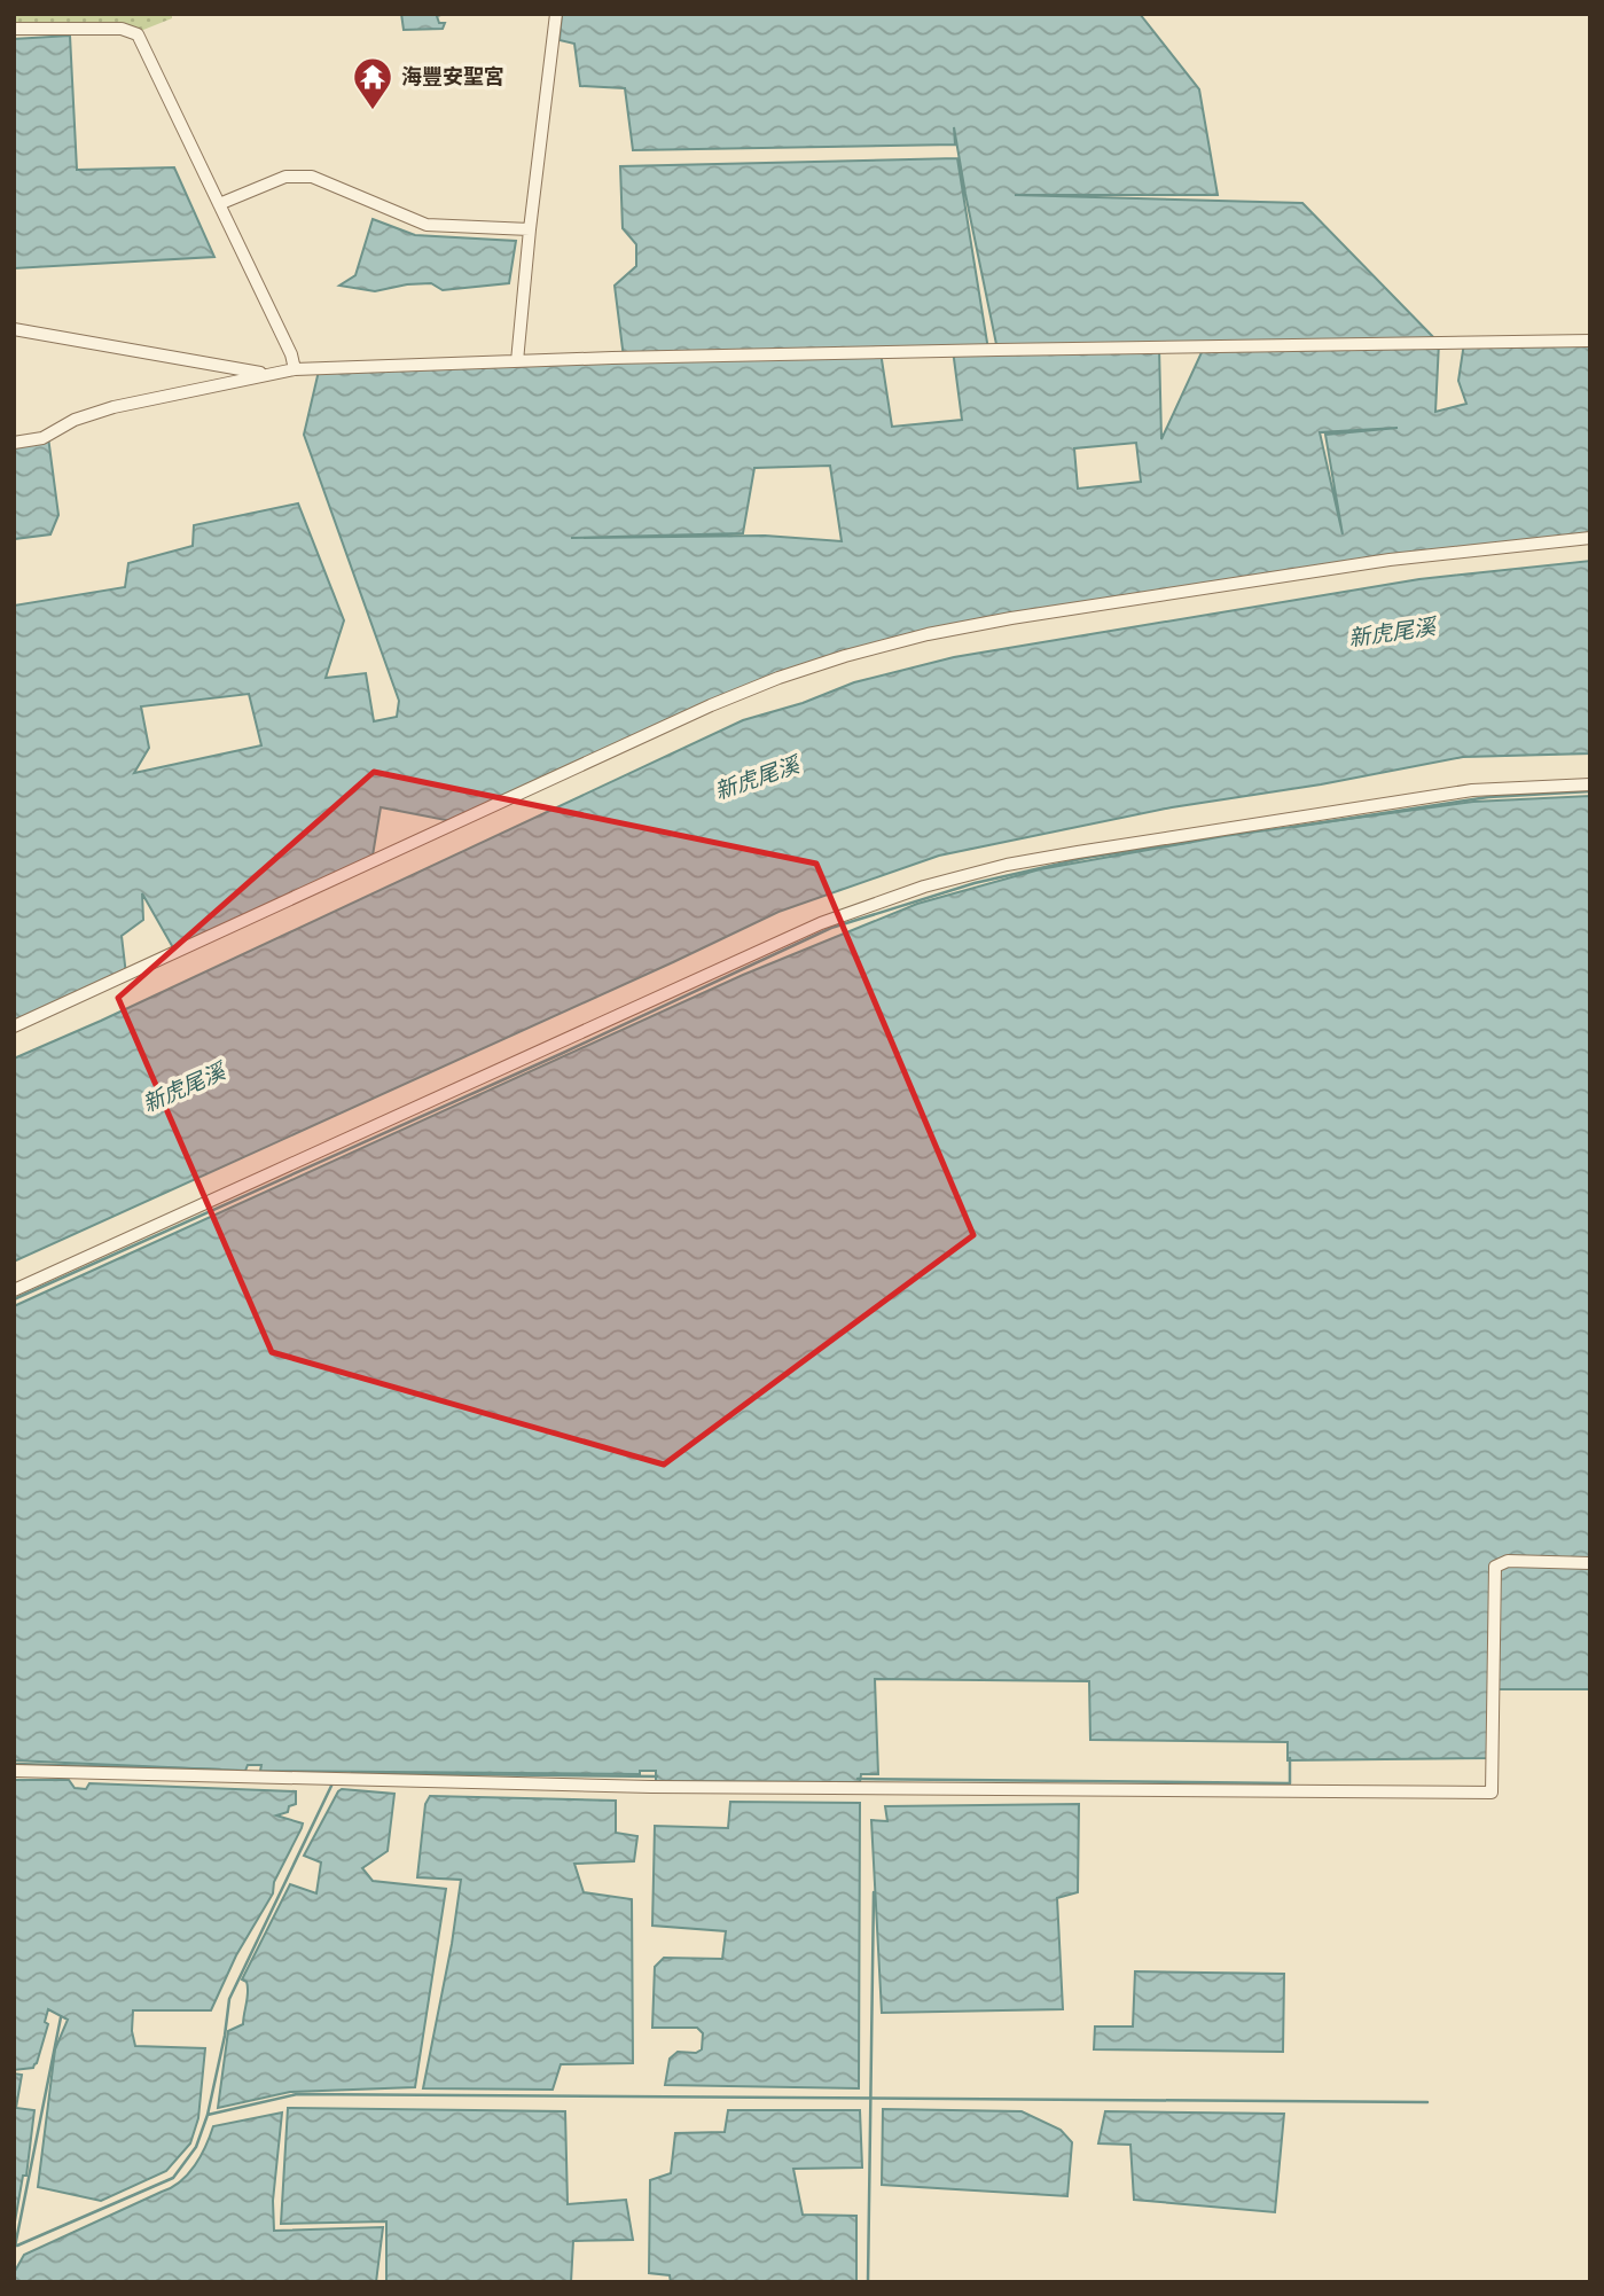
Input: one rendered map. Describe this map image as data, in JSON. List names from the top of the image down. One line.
{"water":["新虎尾溪"],"places":{"temple":["海豐安聖宮"]}}
